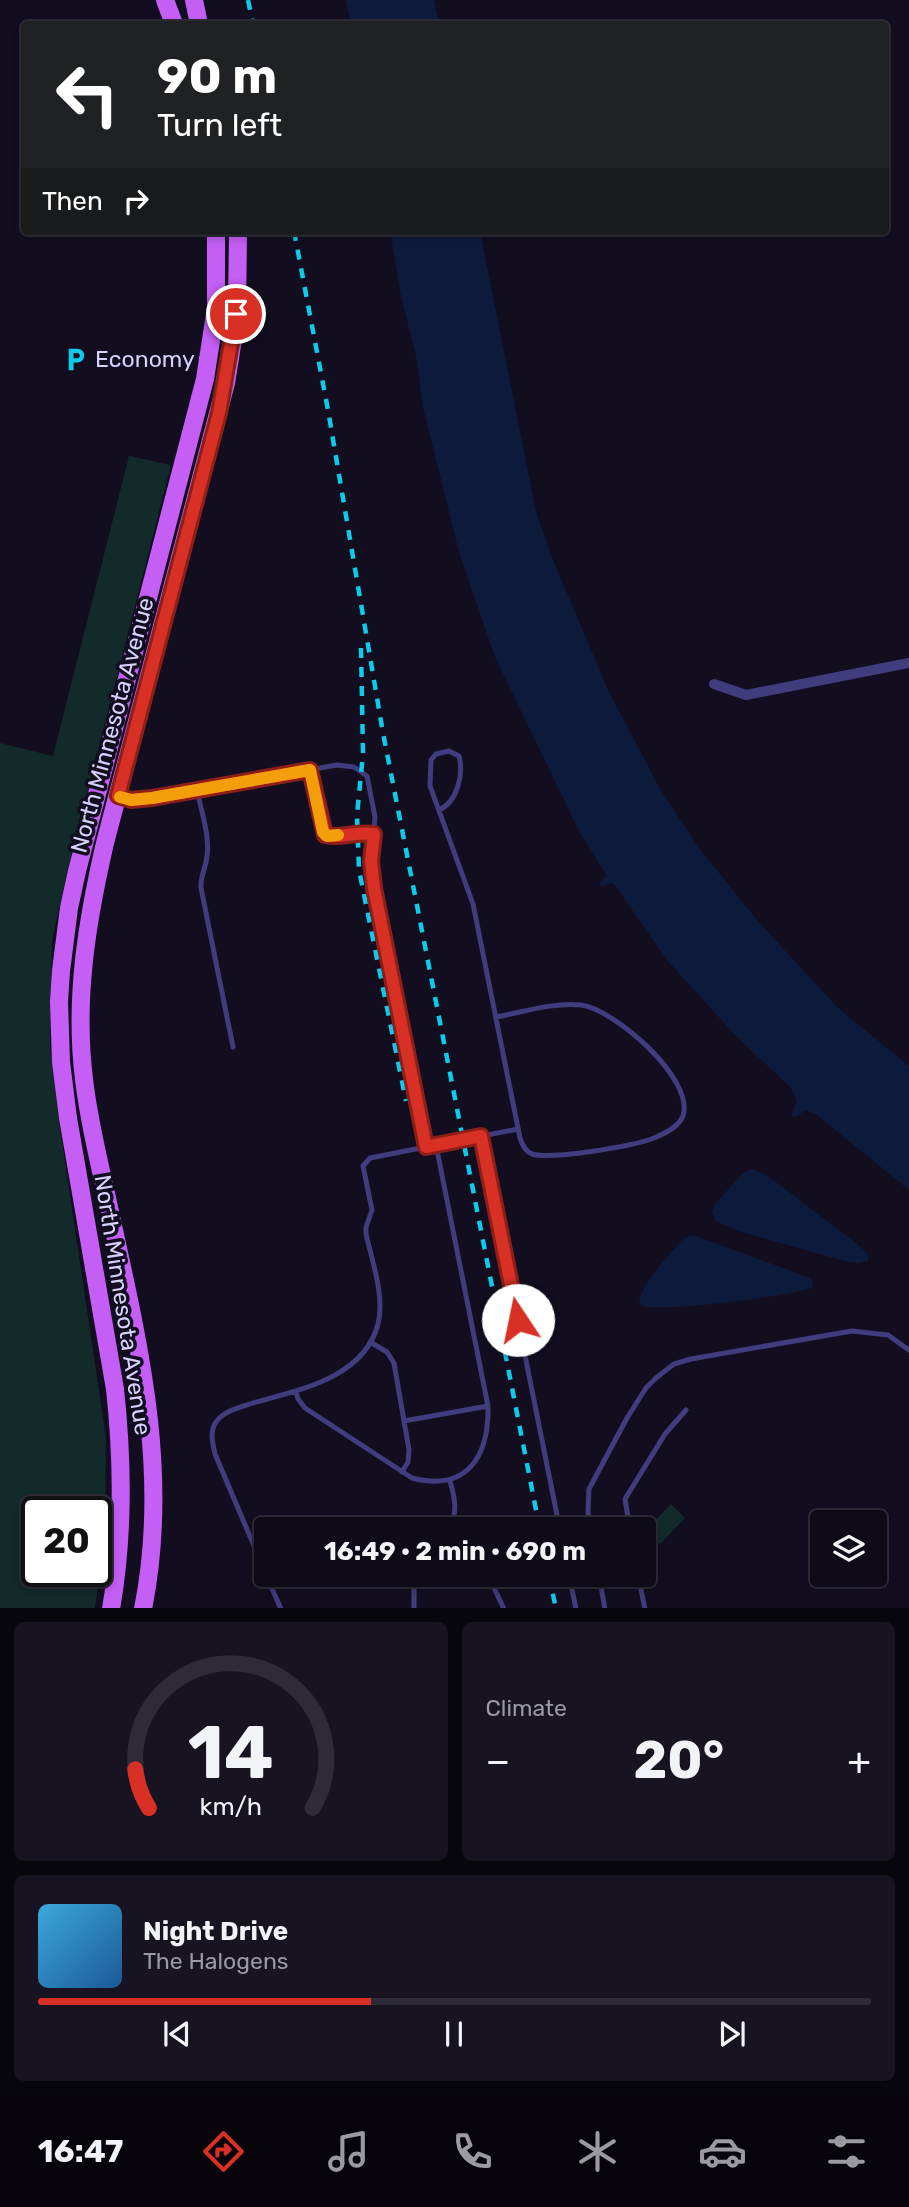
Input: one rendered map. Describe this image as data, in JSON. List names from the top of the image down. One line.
{"streets":{"main road":["North Minnesota Avenue"]},"places":{"parking":["Economy"]},"page":{"turn":["90 m","Turn left"],"then":"Then","limit":"20","trip":"16:49 · 2 min · 690 m","tile":"Climate","heat":["−","20°","+"],"song":["Night Drive","The Halogens"],"tabs":"16:47","gauge":["14","km/h"]}}
